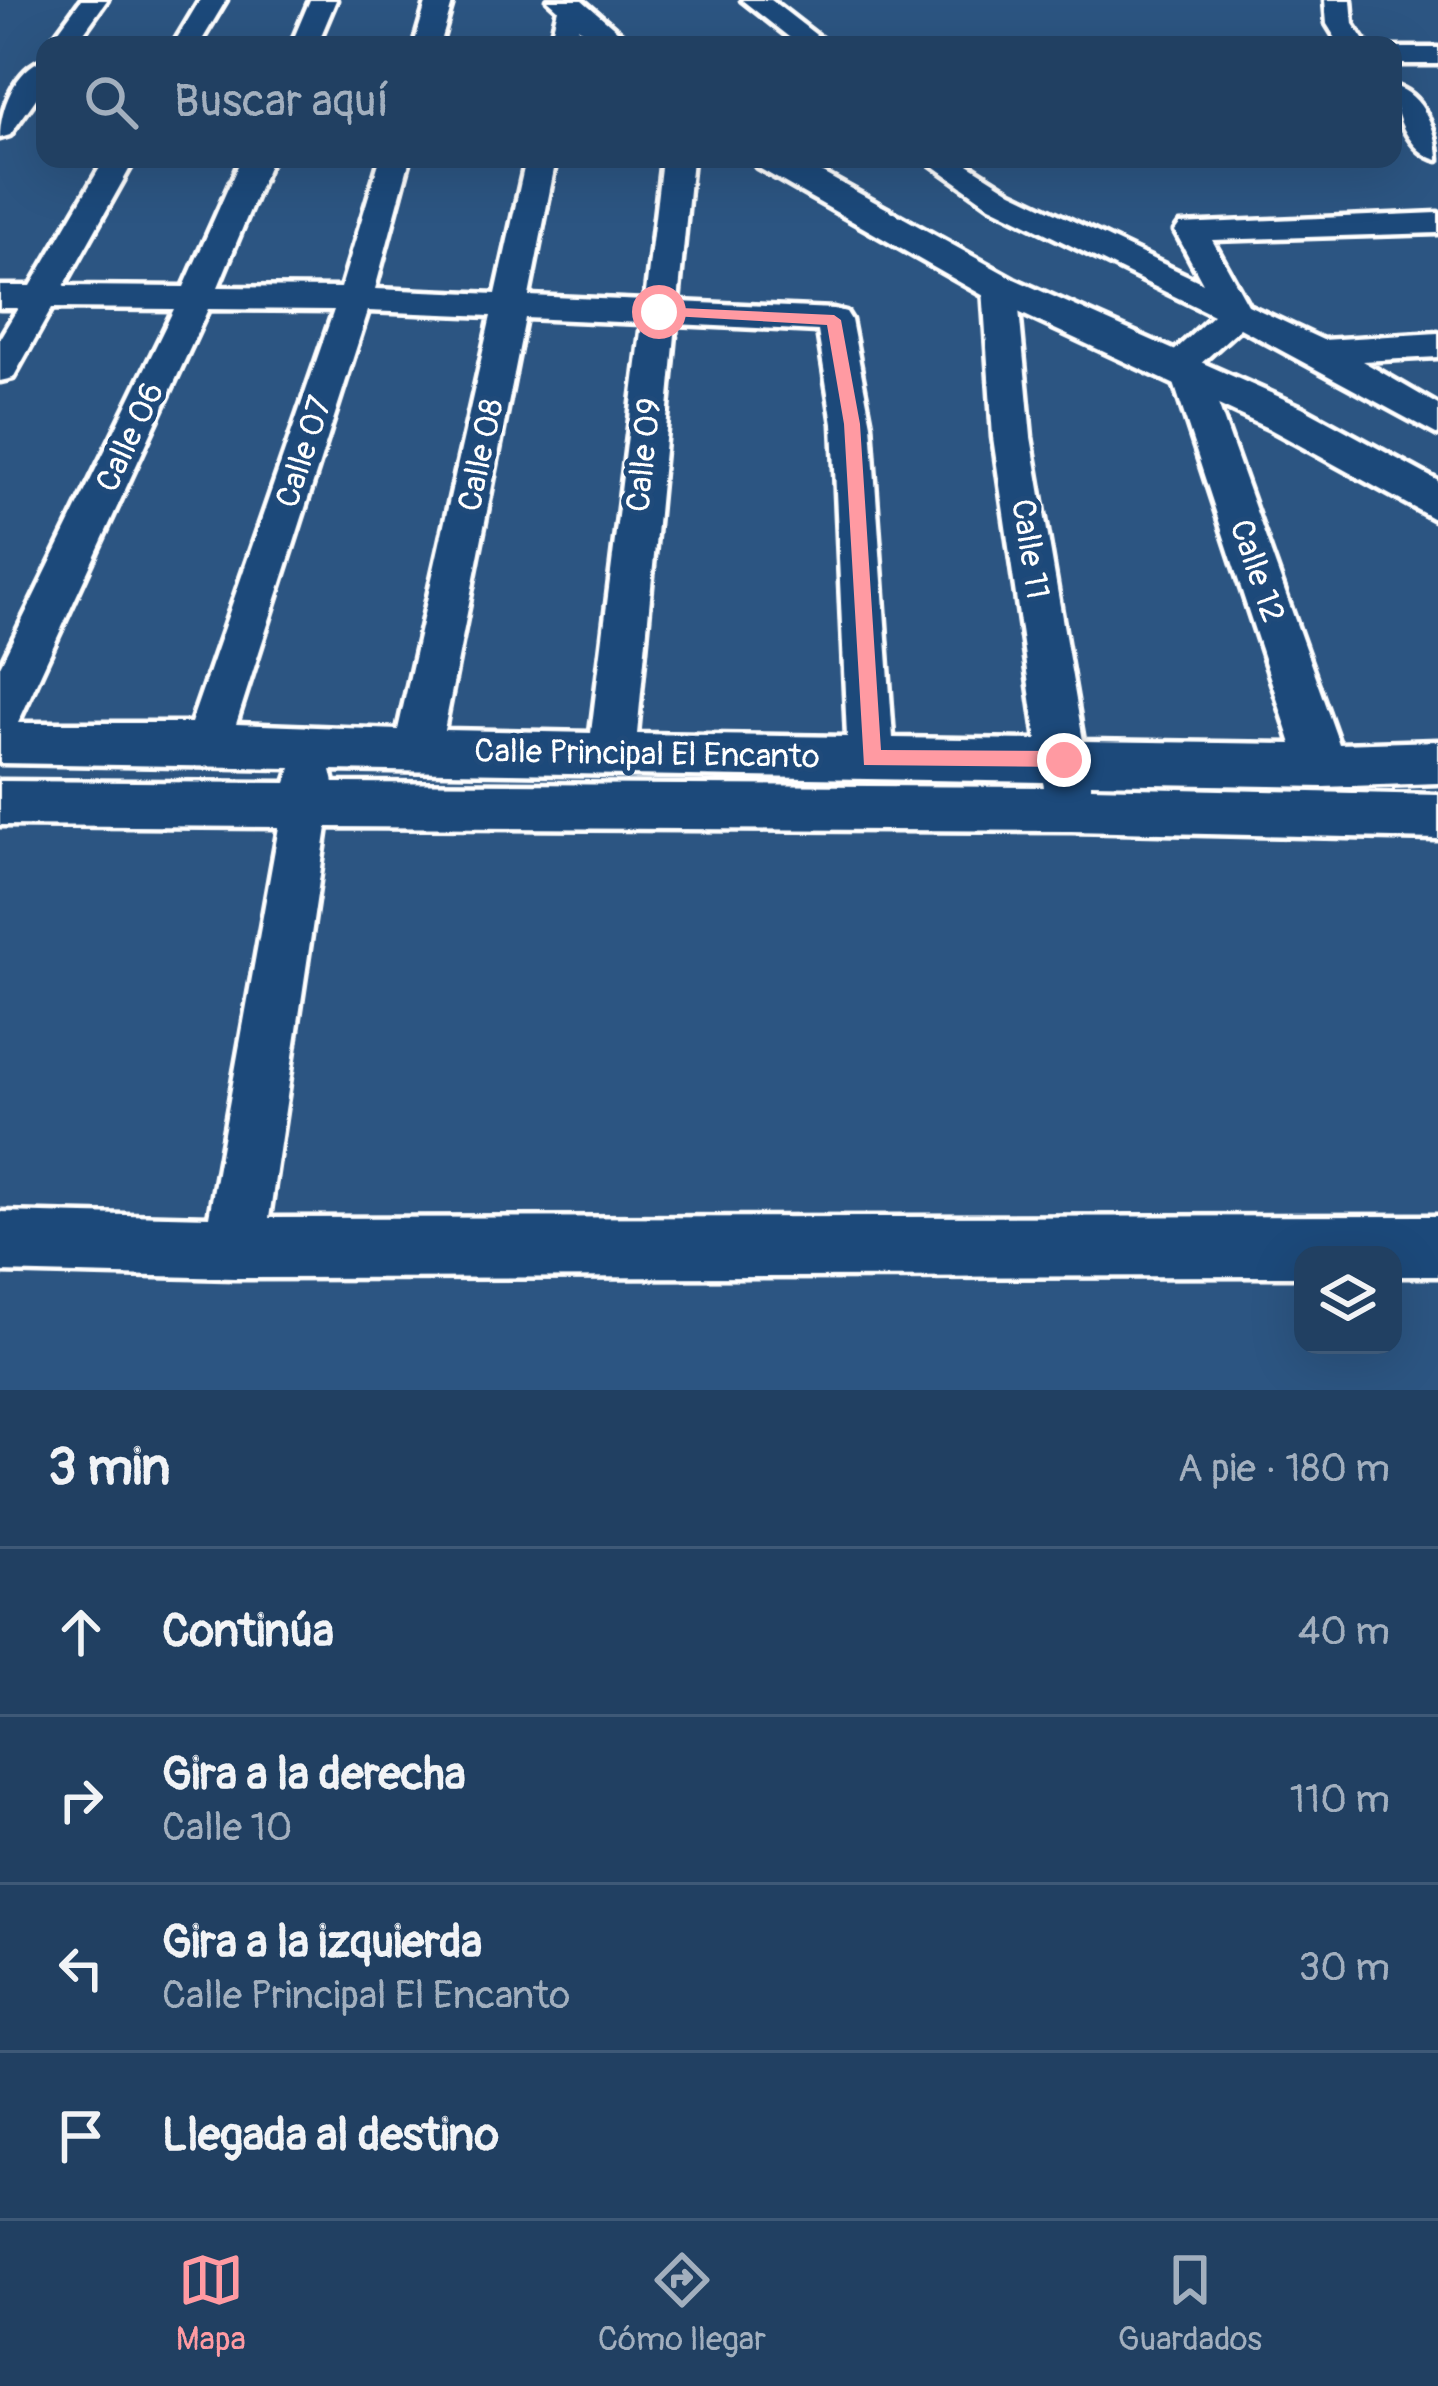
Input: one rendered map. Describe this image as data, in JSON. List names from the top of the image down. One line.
{"streets":{"street":["Calle 06","Calle 07","Calle 08","Calle 09","Calle 11","Calle 12","Calle Principal El Encanto"]},"crossings":[["Calle 07","Calle Principal El Encanto"],["Calle 08","Calle Principal El Encanto"],["Calle 09","Calle Principal El Encanto"],["Calle 11","Calle Principal El Encanto"],["Calle 12","Calle Principal El Encanto"]],"page":{"search":"Buscar aquí","heading":["3 min","A pie · 180 m"],"list":[["Continúa","40 m"],["Gira a la derecha","Calle 10","110 m"],["Gira a la izquierda","Calle Principal El Encanto","30 m"],"Llegada al destino"],"nav":["Mapa","Cómo llegar","Guardados"]}}
